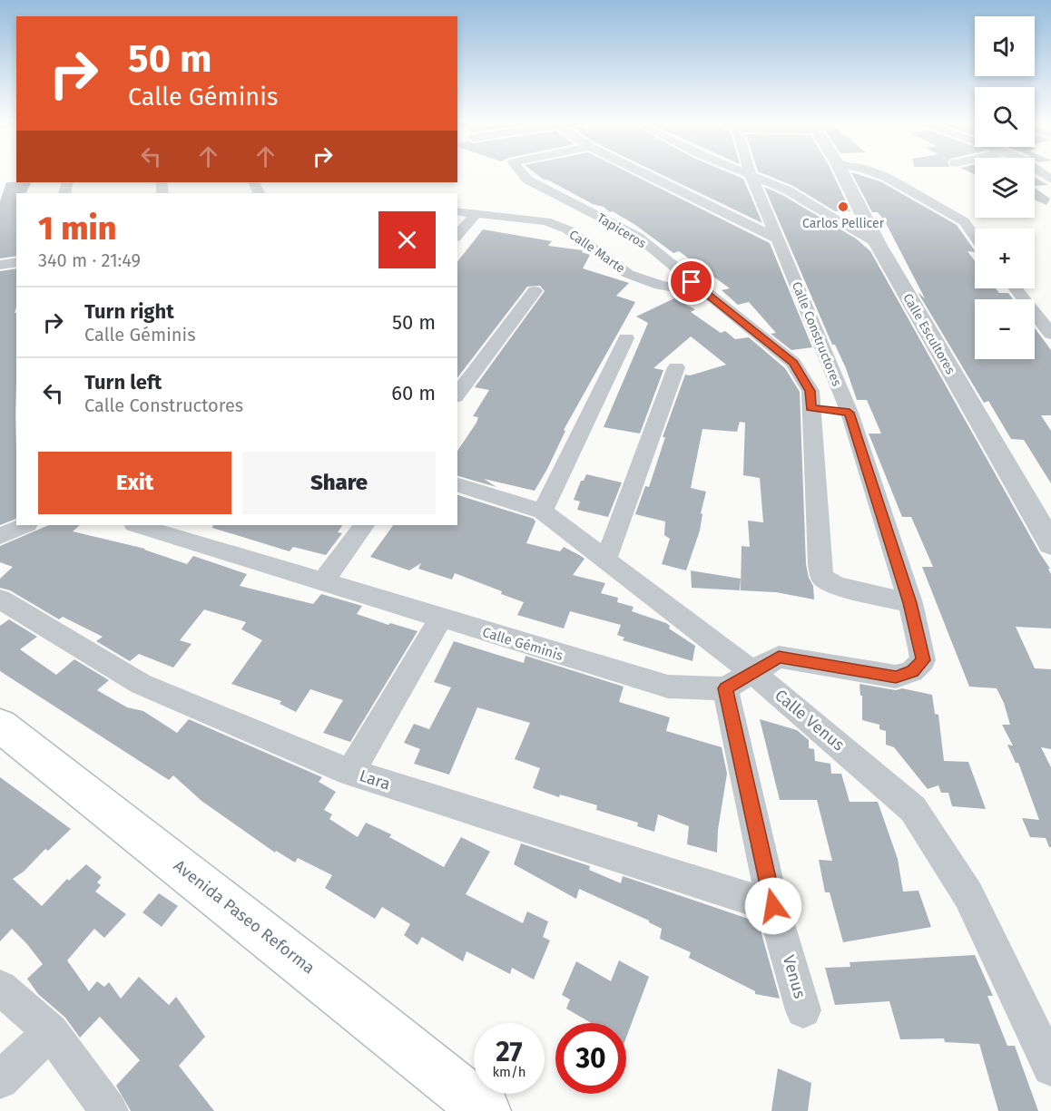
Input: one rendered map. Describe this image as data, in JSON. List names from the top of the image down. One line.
{"streets":{"main road":["Avenida Paseo Reforma"],"street":["Tapiceros","Calle Marte","Calle Constructores","Calle Escultores","Calle Géminis","Calle Venus","Lara","Venus"]},"crossings":[["Tapiceros","Calle Marte"],["Tapiceros","Calle Constructores"],["Calle Constructores","Calle Venus"],["Calle Géminis","Venus"],["Lara","Venus"]],"places":["Carlos Pellicer"],"page":{"map_buttons":["+","−"],"turn":["50 m","Calle Géminis"],"heading":["1 min","340 m · 21:49"],"list":[{"name":"Turn right","note":"Calle Géminis","value":"50 m"},{"name":"Turn left","note":"Calle Constructores","value":"60 m"}],"buttons":["Exit","Share"],"speed":"27 km/h","limit":"30"}}
